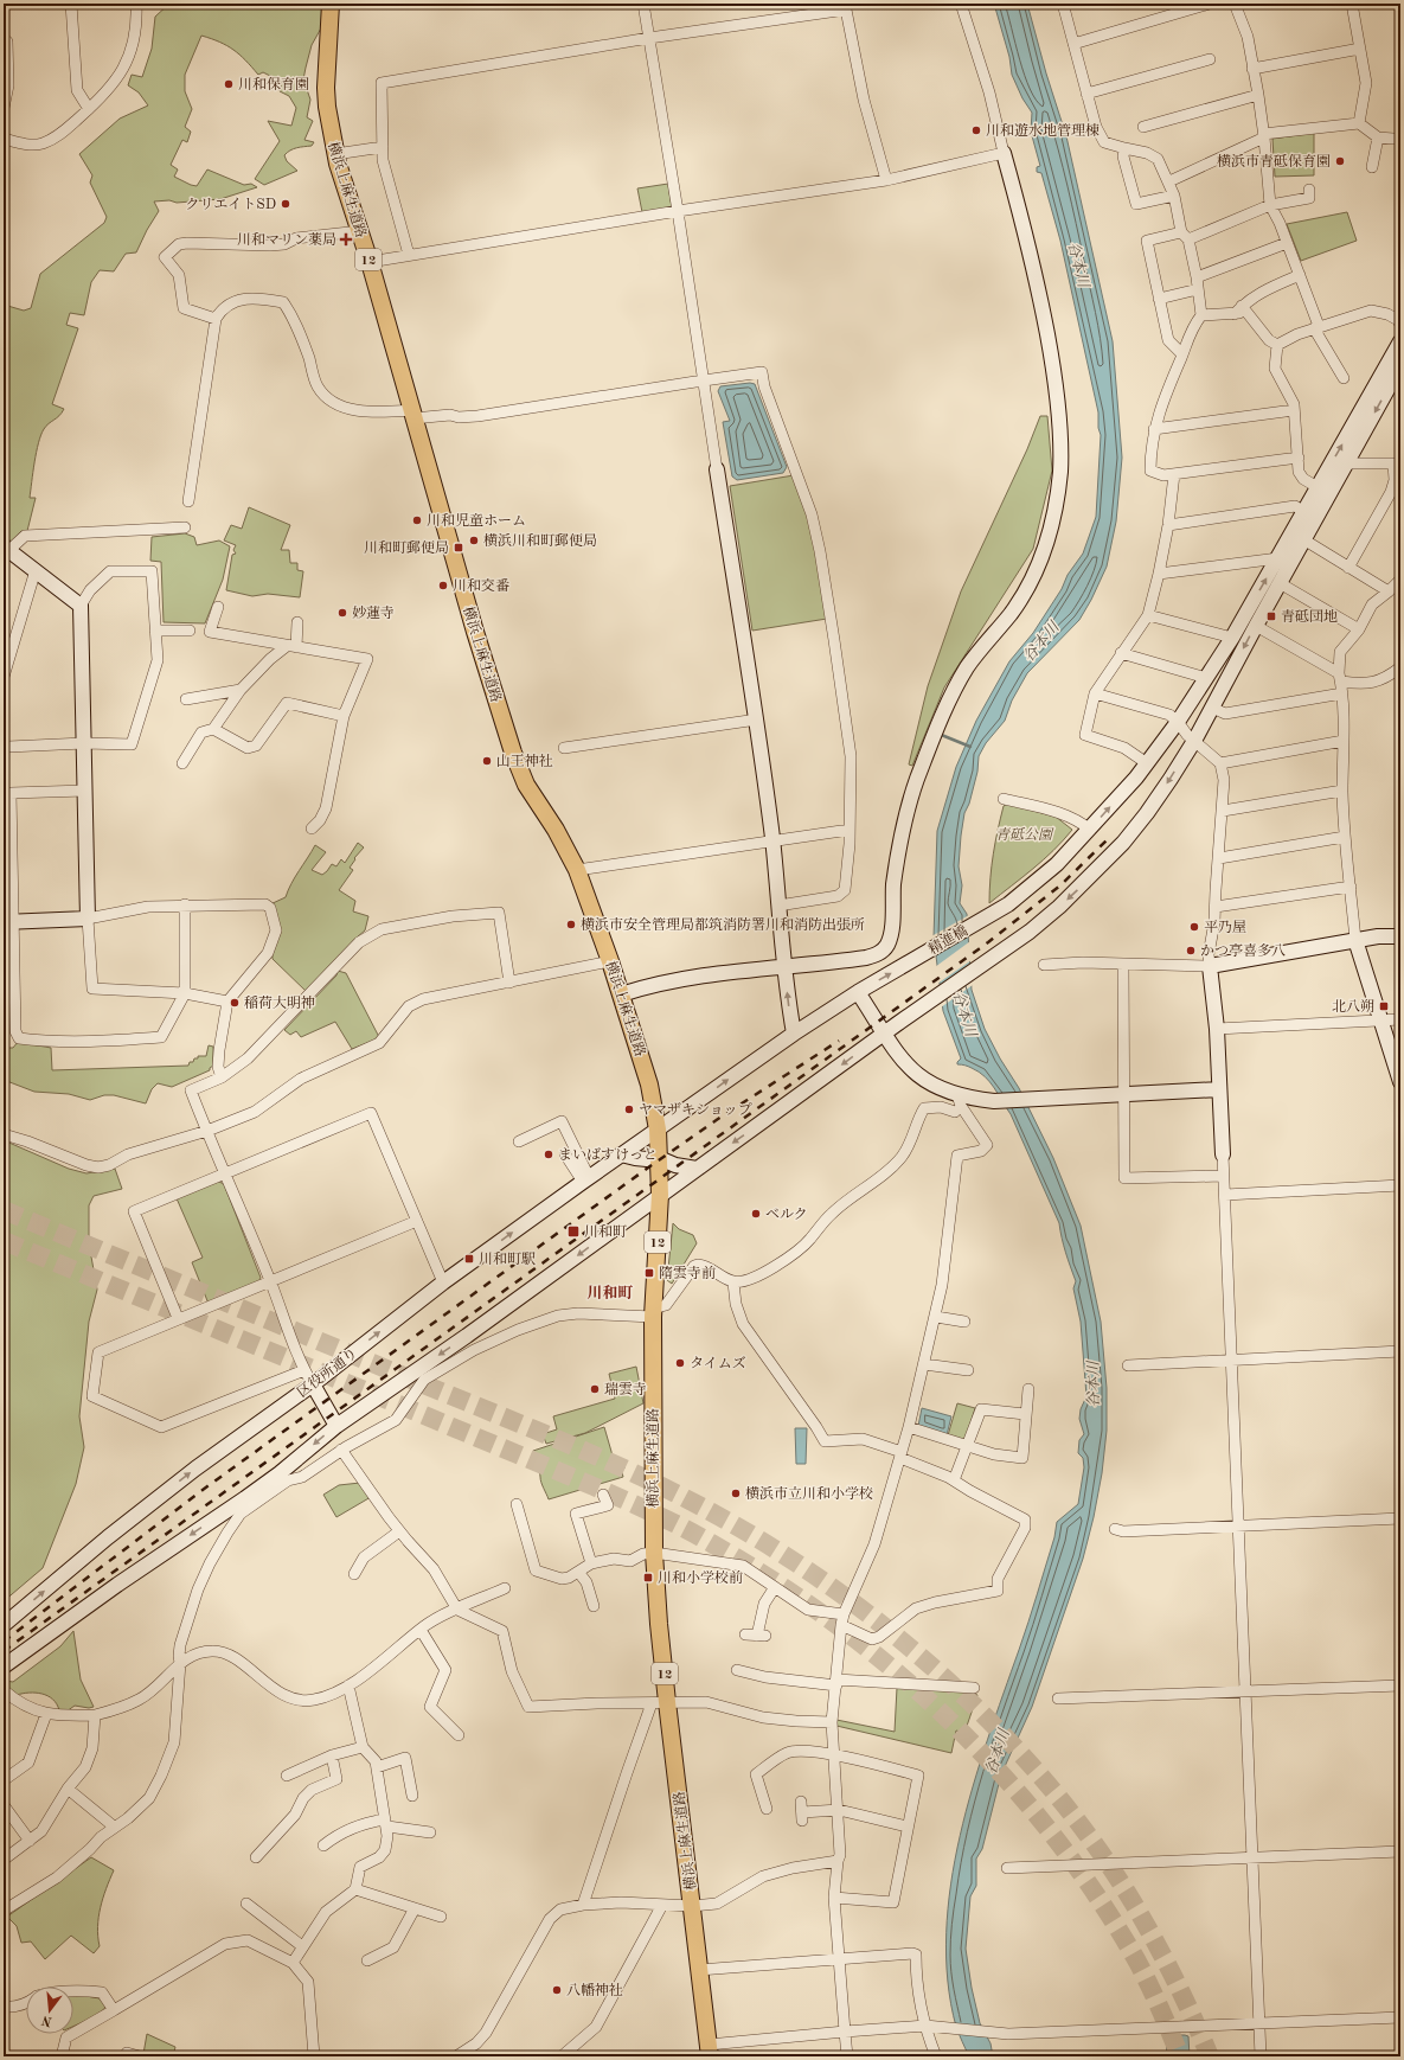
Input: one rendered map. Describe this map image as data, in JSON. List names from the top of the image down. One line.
{"streets":{"main road":["横浜上麻生道路","12"],"street":["精進橋","区役所通り"]},"crossings":[["横浜上麻生道路","区役所通り"],["精進橋","区役所通り"]],"districts":["川和町"],"water":["谷本川"],"parks":["青砥公園"],"places":{"other":["川和保育園","川和遊水地管理棟","横浜市青砥保育園","クリエイトSD","川和児童ホーム","横浜川和町郵便局","川和交番","妙蓮寺","山王神社","横浜市安全管理局都筑消防署川和消防出張所","平乃屋","かつ亭喜多八","稲荷大明神","ヤマザキショップ","まいばすけっと","ベルク","タイムズ","瑞雲寺","横浜市立川和小学校","八幡神社"],"health":["川和マリン薬局"],"transit":["川和町郵便局","青砥団地","北八朔","川和町","川和町駅","隋雲寺前","川和小学校前"]},"north":"bottom"}
